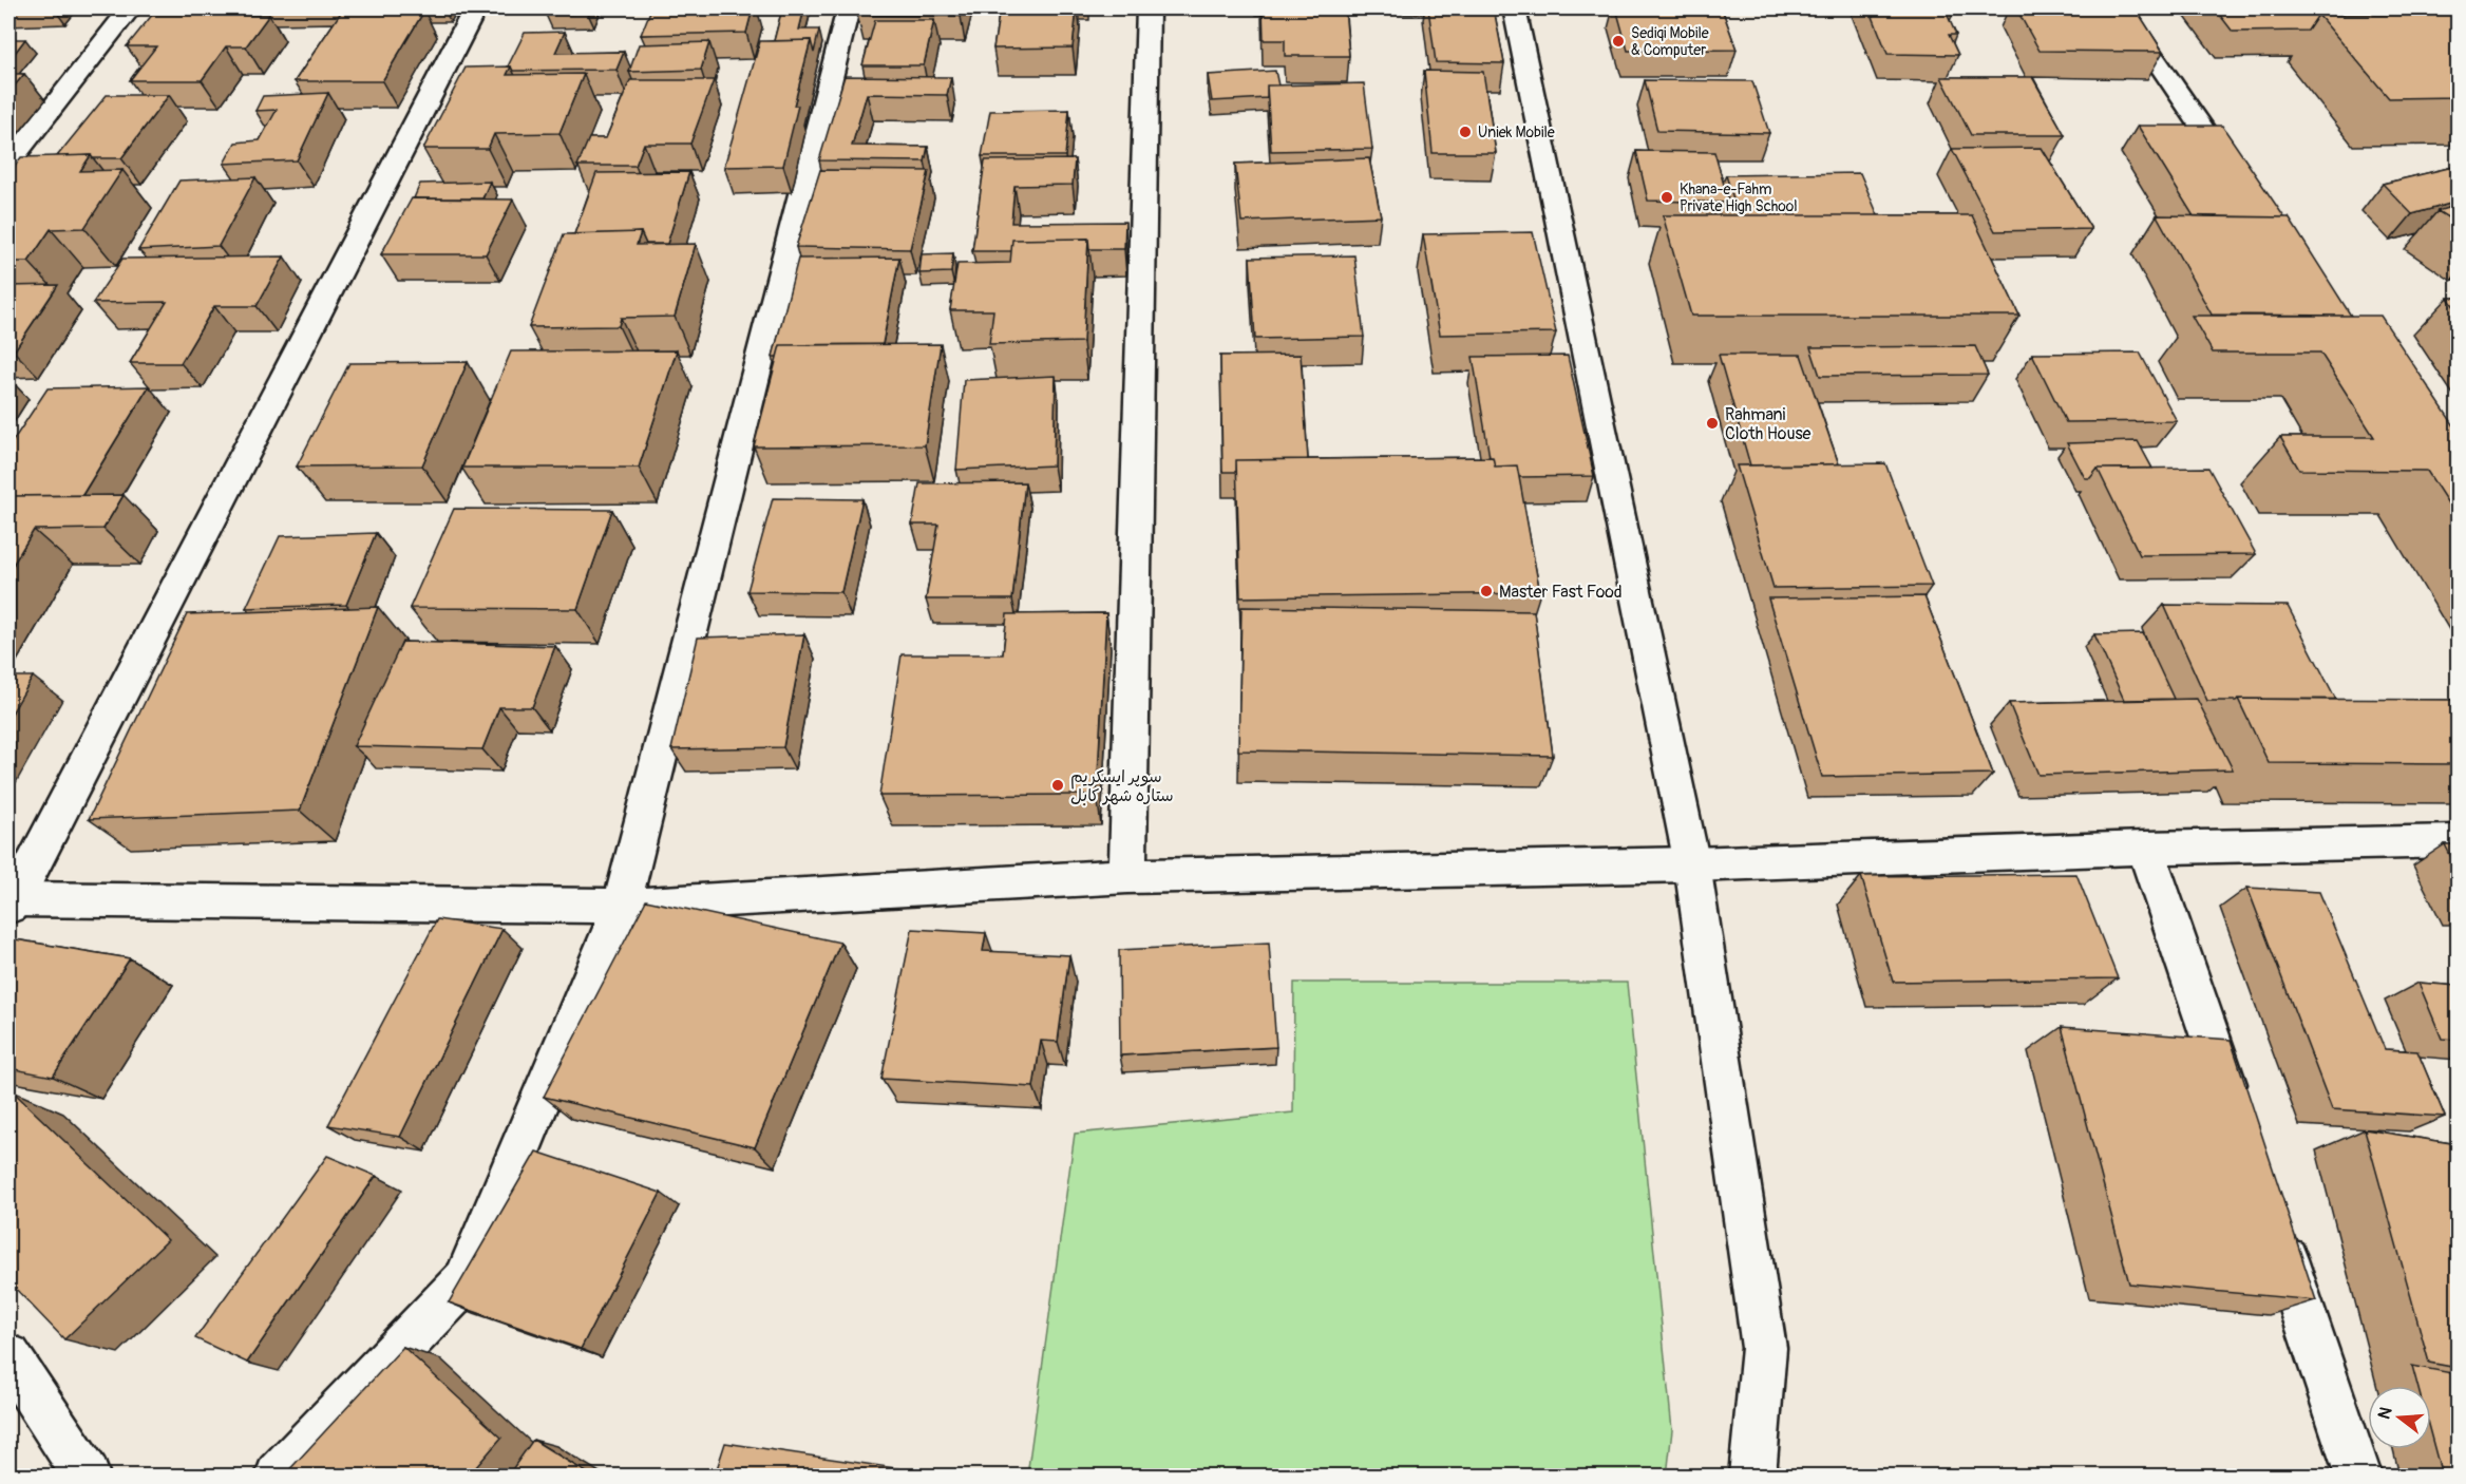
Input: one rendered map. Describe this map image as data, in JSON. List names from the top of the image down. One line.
{"places":["Sediqi Mobile & Computer","Uniek Mobile","Khana-e-Fahm Private High School","Rahmani Cloth House","Master Fast Food","سوپر ایسکریم ستاره شهر کابل"],"north":"left"}
